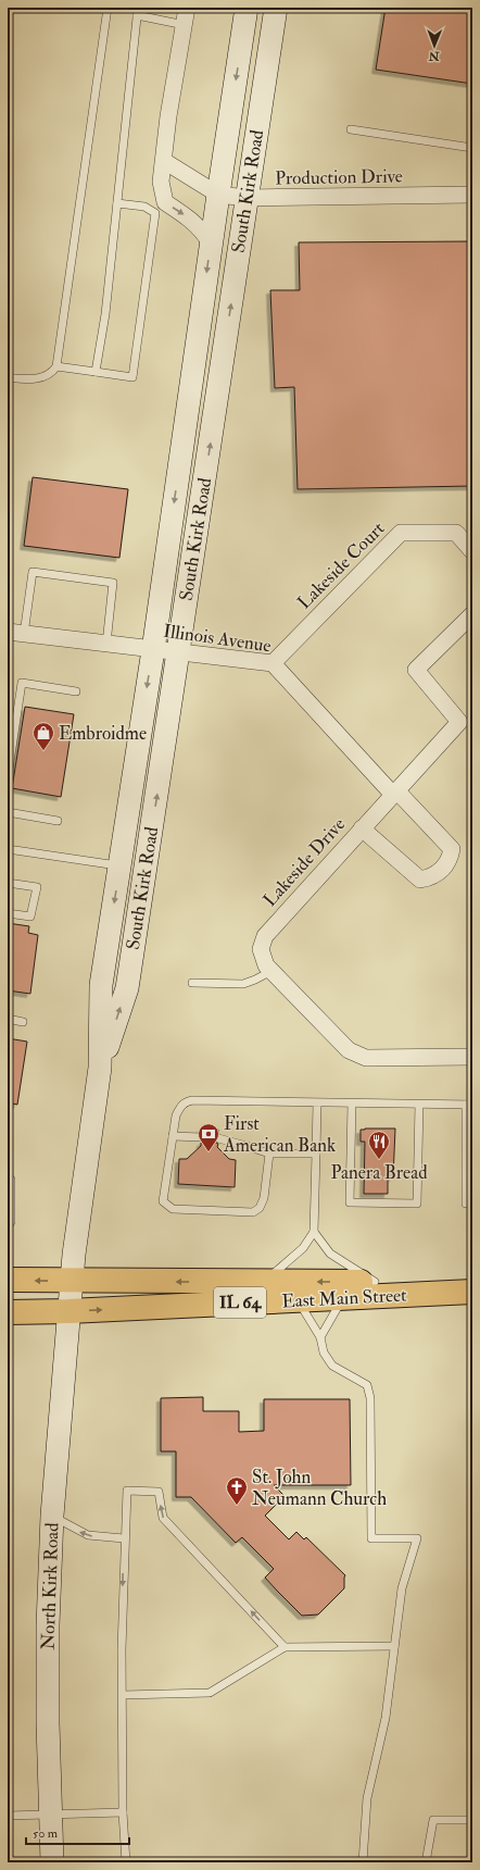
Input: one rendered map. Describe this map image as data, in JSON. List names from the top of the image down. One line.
{"streets":{"main road":["South Kirk Road","East Main Street","IL 64","North Kirk Road"],"street":["Production Drive","Lakeside Court","Illinois Avenue","Lakeside Drive"]},"crossings":[["Production Drive","South Kirk Road"],["South Kirk Road","Illinois Avenue"],["South Kirk Road","East Main Street"],["South Kirk Road","North Kirk Road"],["Lakeside Court","Illinois Avenue"],["Illinois Avenue","Lakeside Drive"],["East Main Street","North Kirk Road"]],"places":{"shop":["Embroidme"],"bank":["First American Bank"],"restaurant":["Panera Bread"],"church":["St. John Neumann Church"]},"scale_bar":"50 m","north":"bottom"}
